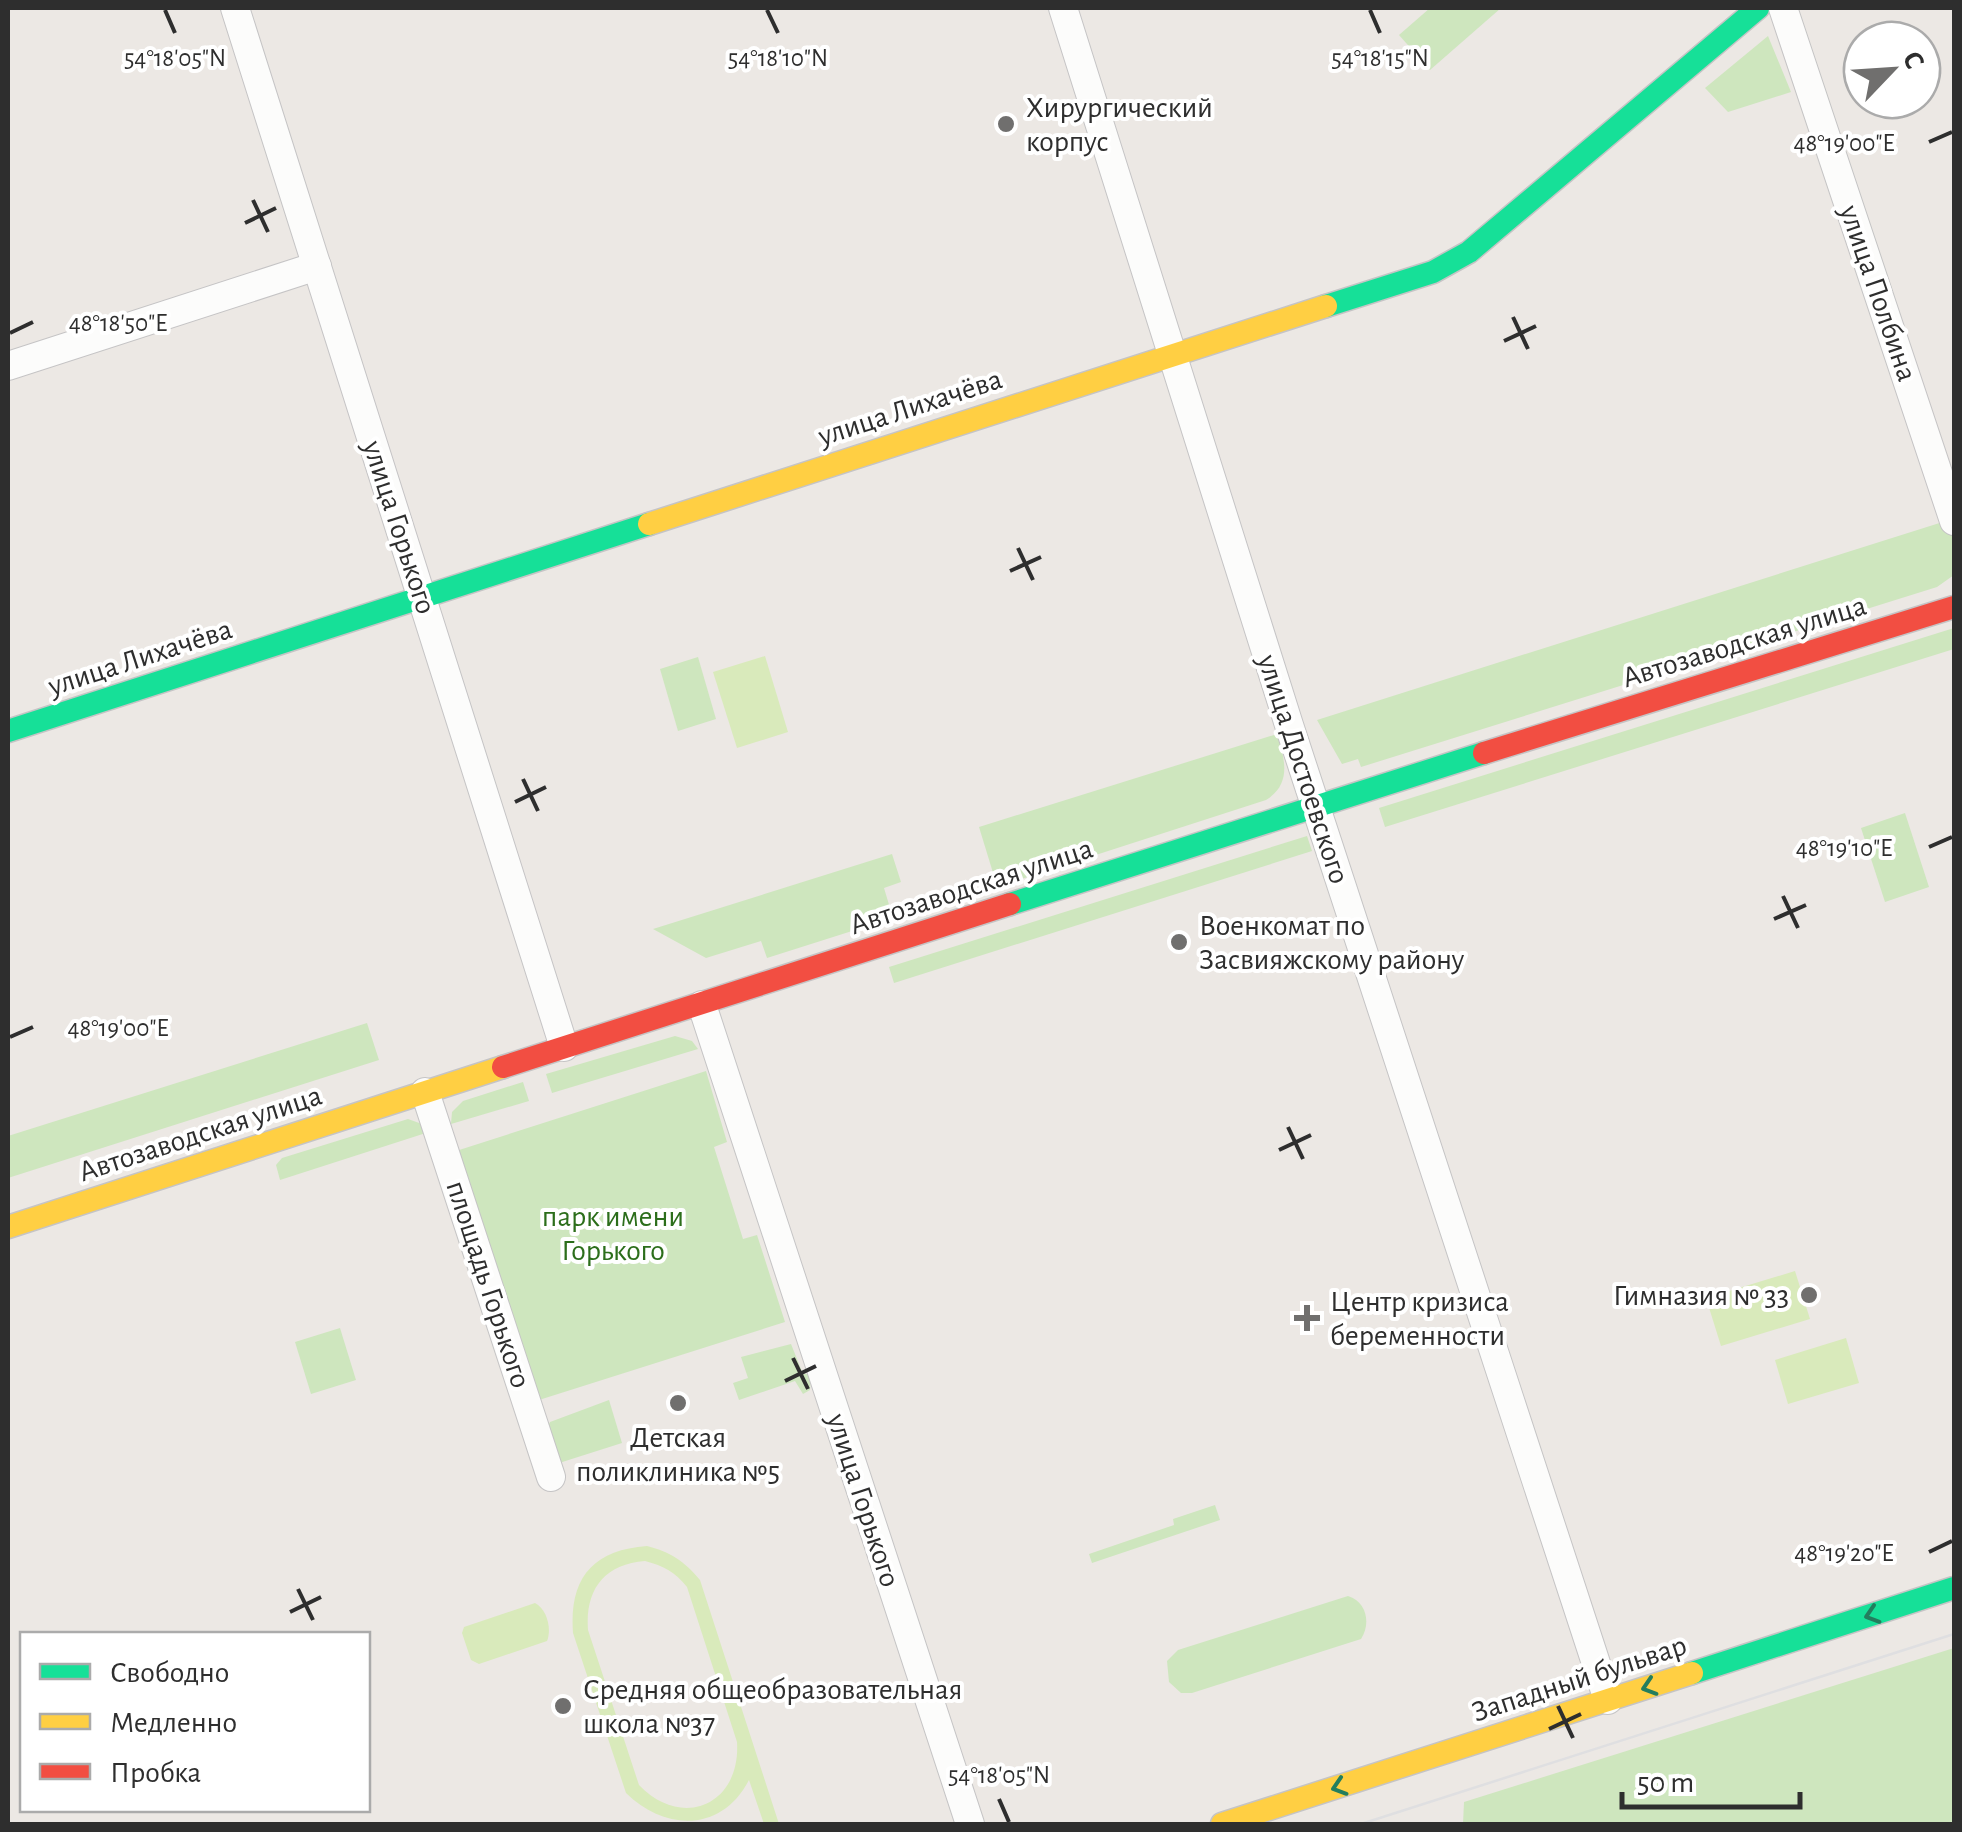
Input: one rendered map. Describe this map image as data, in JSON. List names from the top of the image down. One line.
{"streets":{"street":["улица Полбина","улица Лихачёва","улица Горького","Автозаводская улица","улица Достоевского","площадь Горького","Западный бульвар"]},"crossings":[["улица Лихачёва","улица Горького"],["улица Лихачёва","улица Достоевского"],["улица Горького","Автозаводская улица"],["Автозаводская улица","улица Достоевского"],["Автозаводская улица","площадь Горького"],["улица Достоевского","Западный бульвар"]],"one_way":["Западный бульвар"],"parks":["парк имени Горького"],"places":{"other":["Хирургический корпус","Военкомат по Засвияжскому району","Гимназия № 33","Детская поликлиника №5","Средняя общеобразовательная школа №37"],"health":["Центр кризиса беременности"]},"legend":["Свободно","Медленно","Пробка"],"scale_bar":"50 m","north":"top right","coordinates":["54°18'05\"N","54°18'10\"N","54°18'15\"N","48°19'00\"E","48°18'50\"E","48°19'10\"E","48°19'20\"E"]}
